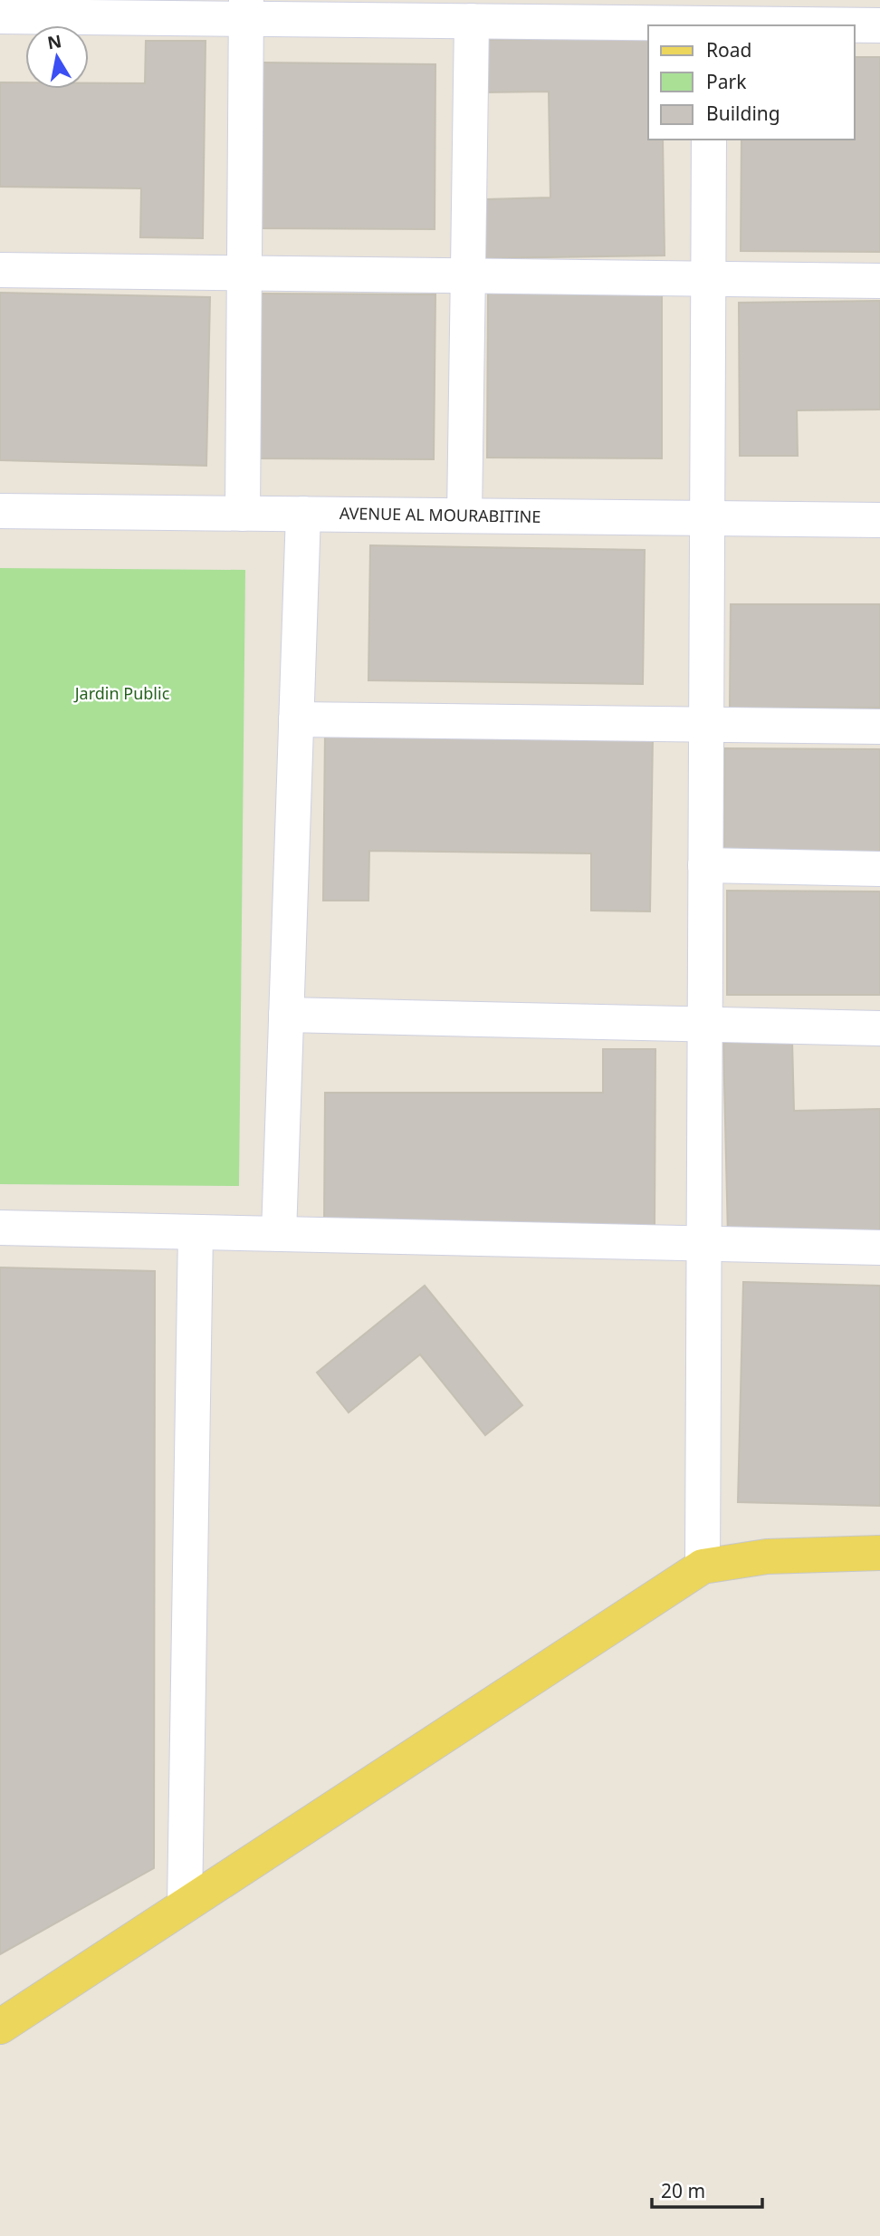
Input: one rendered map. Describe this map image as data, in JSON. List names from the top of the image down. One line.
{"streets":{"street":["AVENUE AL MOURABITINE"]},"parks":["Jardin Public"],"legend":["Road","Park","Building"],"scale_bar":"20 m","north":"top"}
